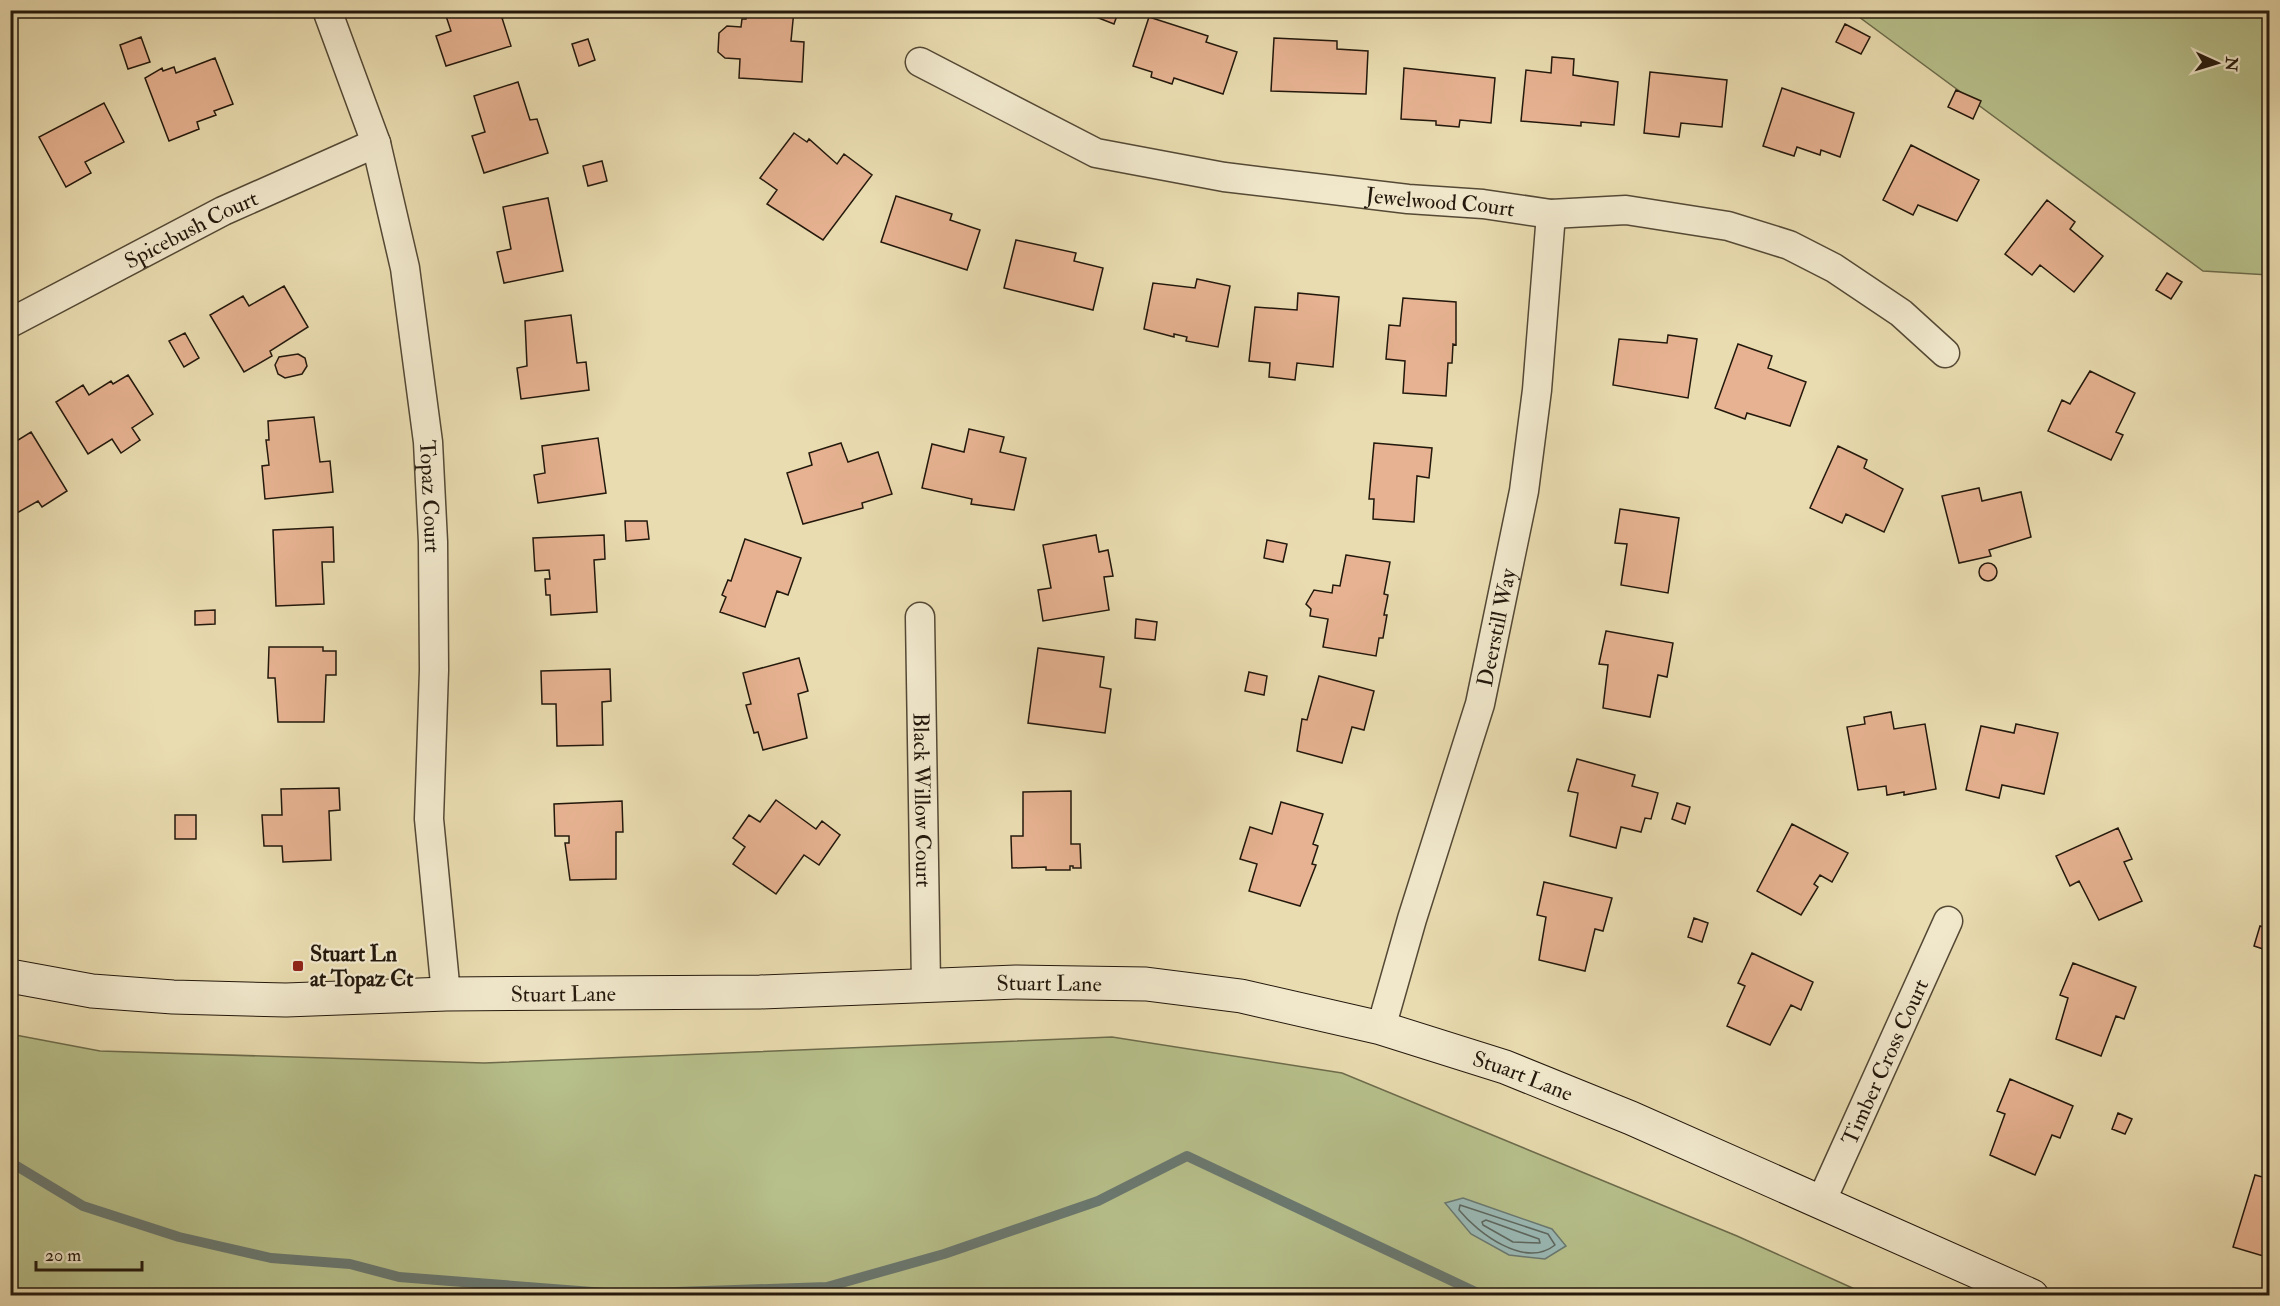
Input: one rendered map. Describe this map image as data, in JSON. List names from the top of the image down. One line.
{"streets":{"street":["Jewelwood Court","Spicebush Court","Topaz Court","Deerstill Way","Black Willow Court","Stuart Lane","Timber Cross Court"]},"crossings":[["Jewelwood Court","Deerstill Way"],["Spicebush Court","Topaz Court"],["Topaz Court","Stuart Lane"],["Deerstill Way","Stuart Lane"],["Black Willow Court","Stuart Lane"],["Stuart Lane","Timber Cross Court"]],"places":{"transit":["Stuart Ln at Topaz Ct"]},"scale_bar":"20 m","north":"right"}
